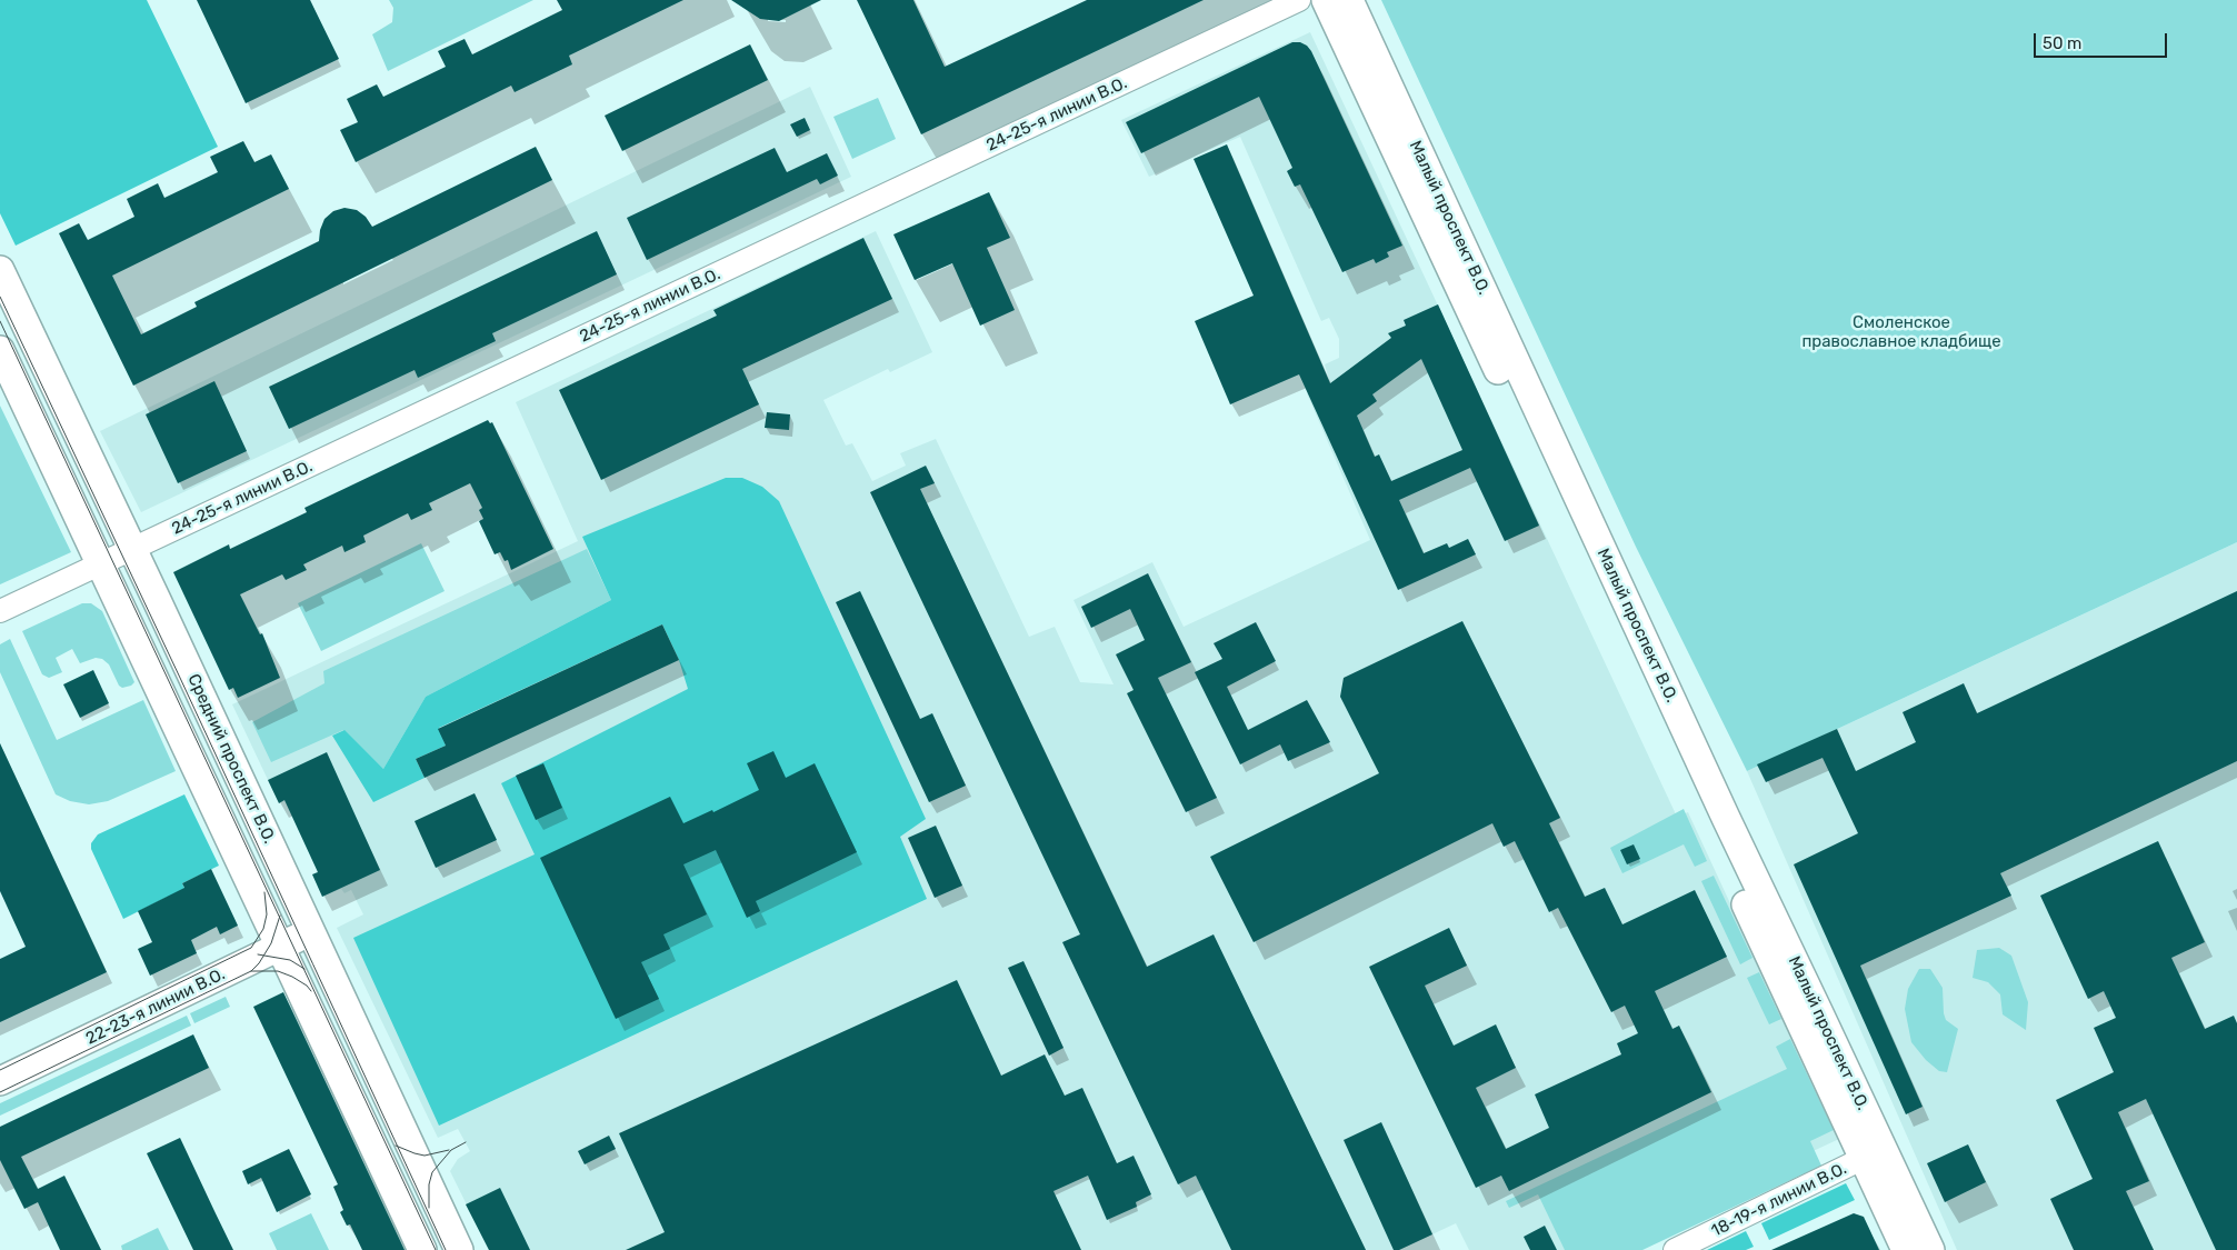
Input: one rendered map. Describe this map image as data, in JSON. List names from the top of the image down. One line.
{"streets":{"main road":["Малый проспект В.О.","Средний проспект В.О.","22-23-я линии В.О."],"street":["24-25-я линии В.О.","18-19-я линии В.О."]},"crossings":[["24-25-я линии В.О.","Средний проспект В.О."],["Малый проспект В.О.","18-19-я линии В.О."],["Средний проспект В.О.","22-23-я линии В.О."]],"parks":["Смоленское православное кладбище"],"scale_bar":"50 m"}
